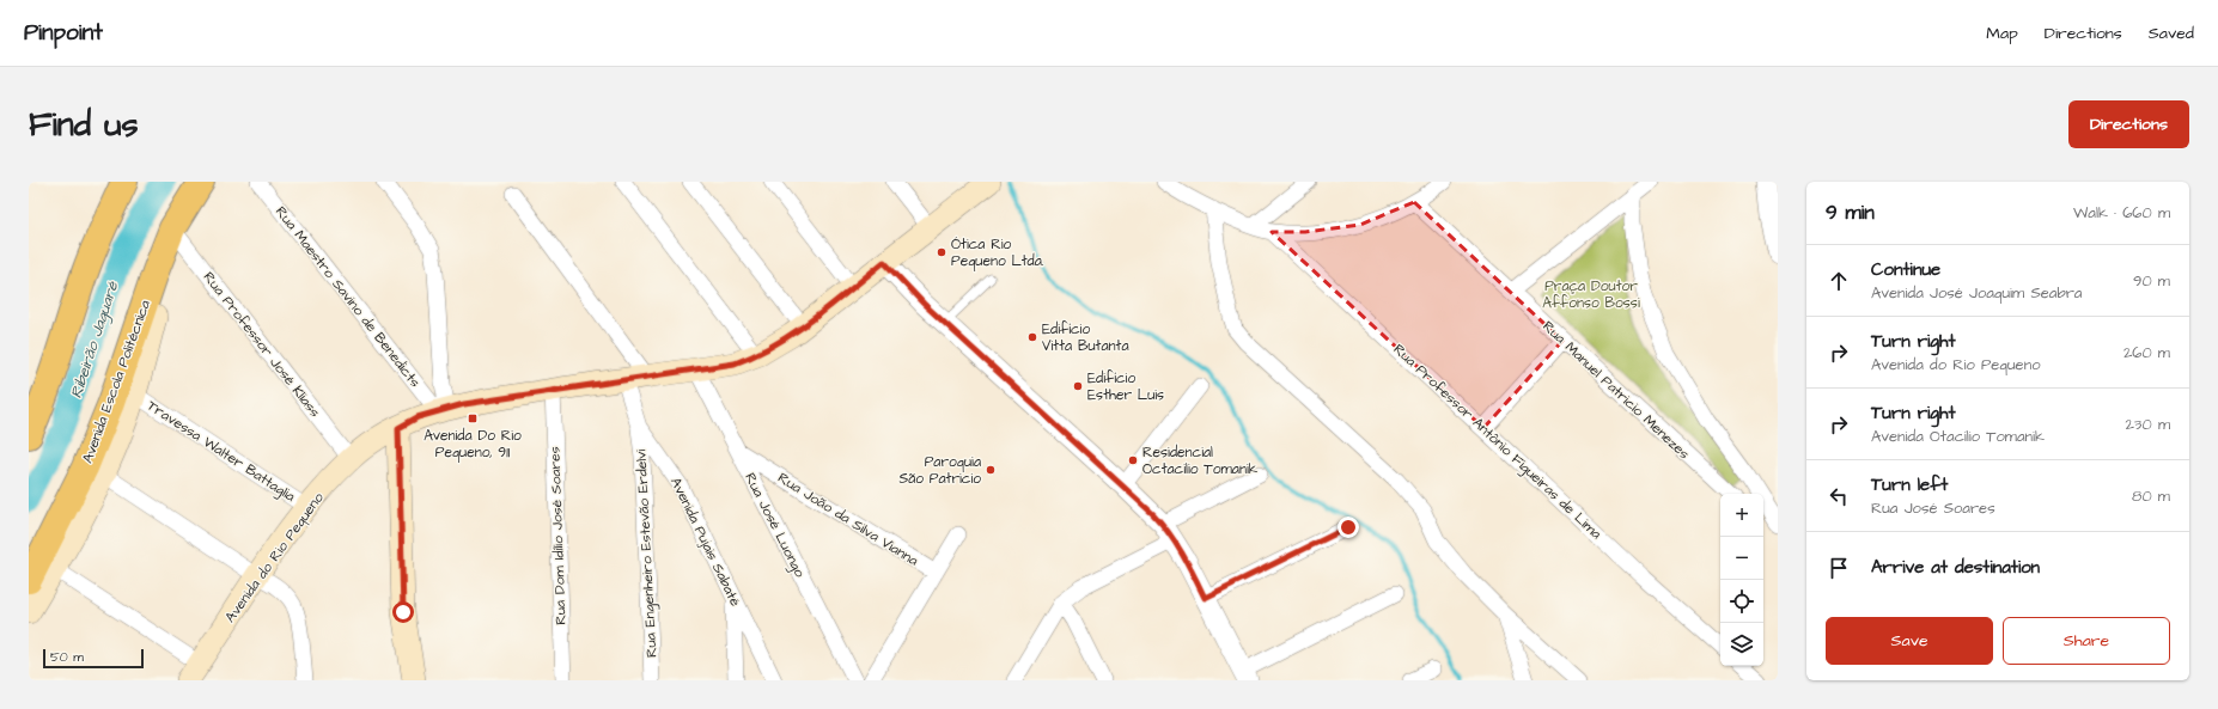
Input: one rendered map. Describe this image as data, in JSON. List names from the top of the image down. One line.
{"streets":{"highway":["Avenida Escola Politécnica"],"main road":["Avenida do Rio Pequeno"],"street":["Rua Maestro Savino de Benedicts","Rua Professor José Kliass","Rua Manuel Patricio Menezes","Rua Professor Antônio Figueiras de Lima","Travessa Walter Battaglia","Rua João da Silva Vianna","Rua José Luongo","Rua Dom Idílio José Soares","Avenida Pujais Sabaté","Rua Engenheiro Estevão Erdelvi"]},"crossings":[["Rua Maestro Savino de Benedicts","Avenida do Rio Pequeno"],["Rua Professor José Kliass","Avenida Escola Politécnica"],["Rua Professor José Kliass","Avenida do Rio Pequeno"],["Travessa Walter Battaglia","Avenida do Rio Pequeno"],["Rua João da Silva Vianna","Rua José Luongo"],["Rua José Luongo","Avenida do Rio Pequeno"],["Rua Dom Idílio José Soares","Avenida do Rio Pequeno"],["Avenida Pujais Sabaté","Rua Engenheiro Estevão Erdelvi"],["Avenida Pujais Sabaté","Avenida do Rio Pequeno"]],"water":["Ribeirão Jaguaré"],"parks":["Praça Doutor Affonso Bossi"],"places":{"other":["Ótica Rio Pequeno Ltda.","Edifício Vitta Butanta","Edifício Esther Luis","Residencial Octacilio Tomanik","Paroquia São Patricio"],"transit":["Avenida Do Rio Pequeno, 911"]},"scale_bar":"50 m","page":{"header":"Pinpoint","nav":["Map","Directions","Saved"],"buttons":["Directions",["Save","Share"]],"title":"Find us","heading":["9 min","Walk · 660 m"],"list":[["Continue","Avenida José Joaquim Seabra","90 m"],["Turn right","Avenida do Rio Pequeno","260 m"],["Turn right","Avenida Otacílio Tomanik","230 m"],["Turn left","Rua José Soares","80 m"],"Arrive at destination"],"map_buttons":["+","−"],"scale":"50 m"}}
